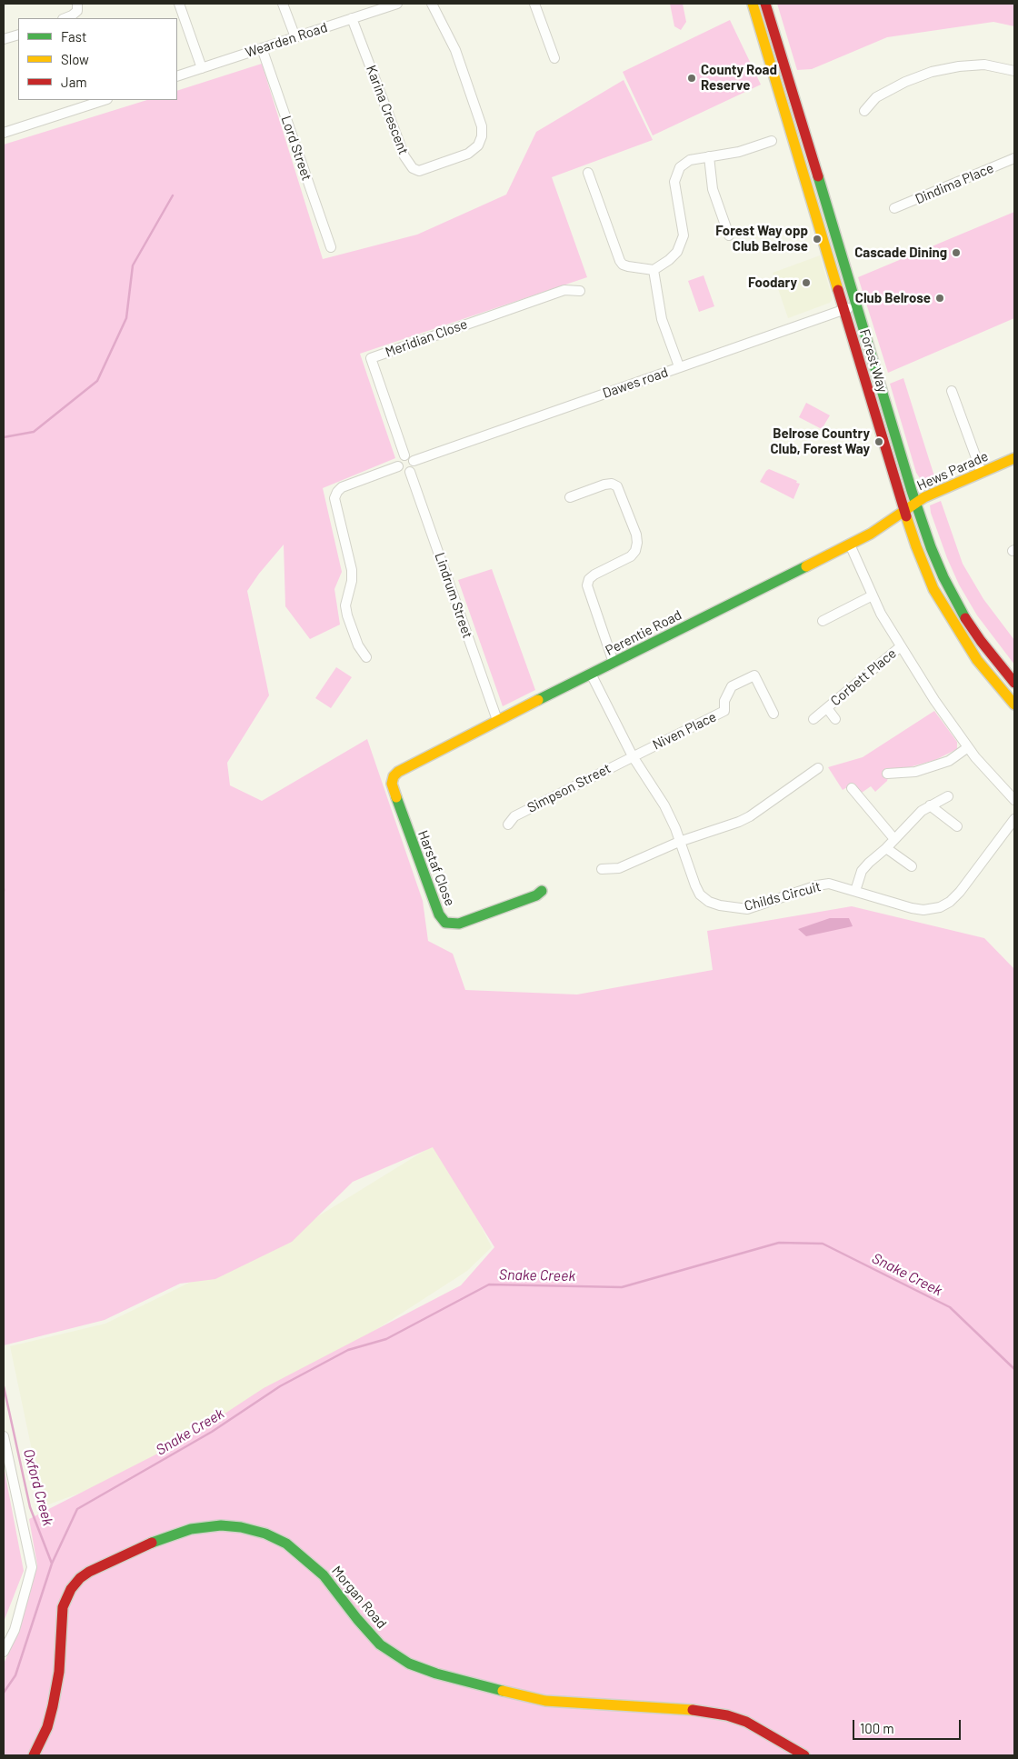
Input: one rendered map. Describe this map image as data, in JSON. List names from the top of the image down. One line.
{"streets":{"street":["Wearden Road","Karina Crescent","Lord Street","Dindima Place","Meridian Close","Forest Way","Dawes road","Hews Parade","Lindrum Street","Perentie Road","Corbett Place","Niven Place","Simpson Street","Harstaf Close","Childs Circuit","Morgan Road"]},"crossings":[["Wearden Road","Karina Crescent"],["Wearden Road","Lord Street"],["Meridian Close","Dawes road"],["Meridian Close","Lindrum Street"],["Forest Way","Dawes road"],["Forest Way","Hews Parade"],["Forest Way","Perentie Road"],["Dawes road","Lindrum Street"],["Hews Parade","Perentie Road"],["Lindrum Street","Perentie Road"],["Perentie Road","Harstaf Close"],["Perentie Road","Childs Circuit"],["Niven Place","Simpson Street"],["Niven Place","Childs Circuit"],["Simpson Street","Childs Circuit"]],"water":["Snake Creek","Oxford Creek"],"places":["County Road Reserve","Forest Way opp Club Belrose","Cascade Dining","Foodary","Club Belrose","Belrose Country Club, Forest Way"],"legend":["Fast","Slow","Jam"],"scale_bar":"100 m"}
